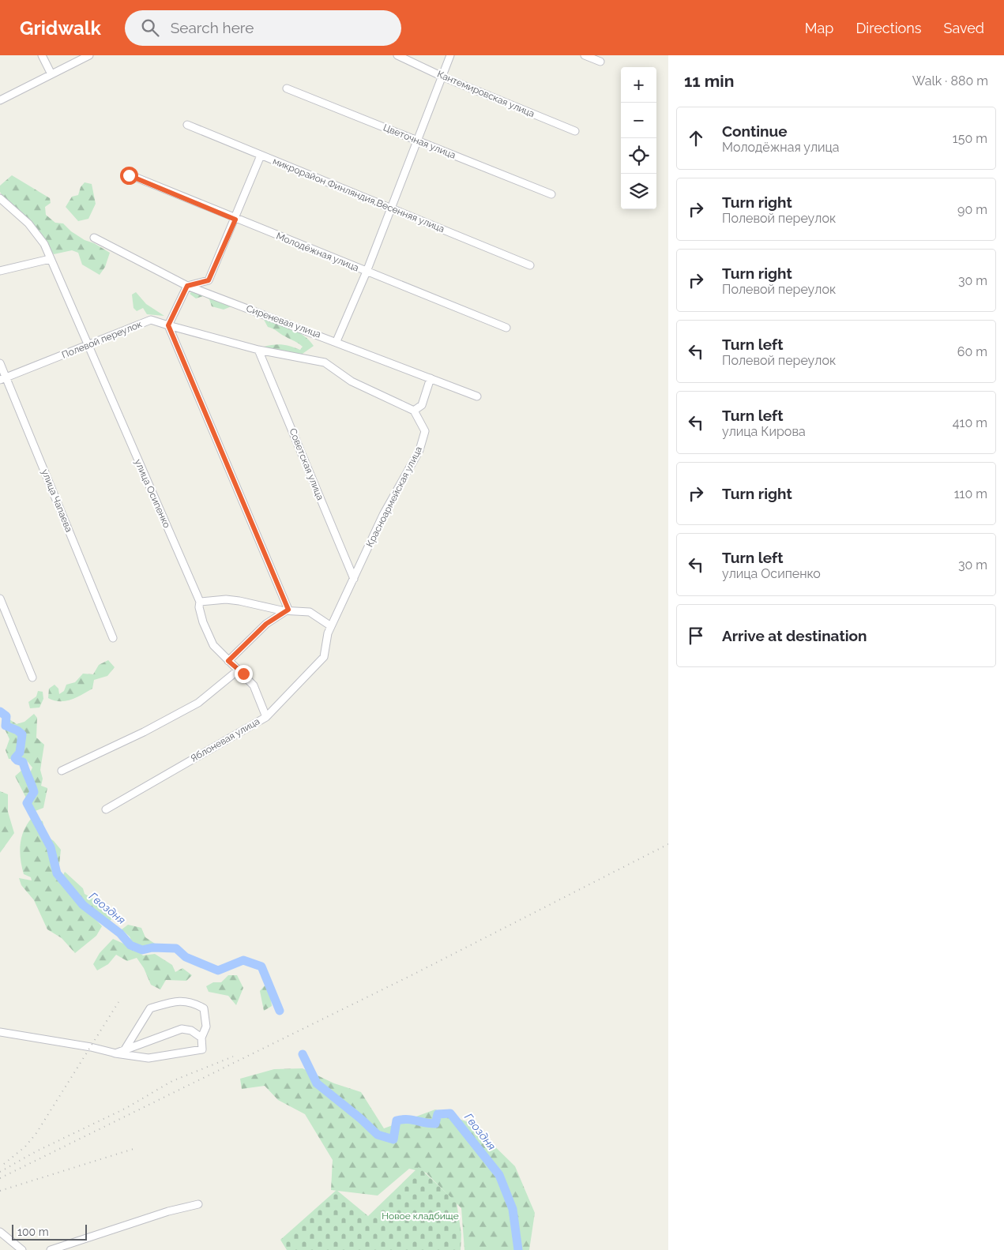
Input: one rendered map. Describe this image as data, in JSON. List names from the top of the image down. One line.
{"streets":{"street":["Кантемировская улица","Цветочная улица","микрорайон Финляндия,Весенняя улица","Молодёжная улица","Сиреневая улица","Полевой переулок","Советская улица","улица Осипенко","Красноармейская улица","улица Чапаева","Яблоневая улица"]},"crossings":[["Полевой переулок","улица Осипенко"],["Полевой переулок","улица Чапаева"],["Советская улица","Красноармейская улица"],["улица Осипенко","Яблоневая улица"],["Красноармейская улица","Яблоневая улица"]],"water":["Гвоздня"],"parks":["Новое кладбище"],"scale_bar":"100 m","page":{"header":"Gridwalk","search":"Search here","nav":["Map","Directions","Saved"],"heading":["11 min","Walk · 880 m"],"map_buttons":["+","−"],"list":[["Continue","Молодёжная улица","150 m"],["Turn right","Полевой переулок","90 m"],["Turn right","Полевой переулок","30 m"],["Turn left","Полевой переулок","60 m"],["Turn left","улица Кирова","410 m"],["Turn right","110 m"],["Turn left","улица Осипенко","30 m"],"Arrive at destination"],"scale":"100 m"}}
